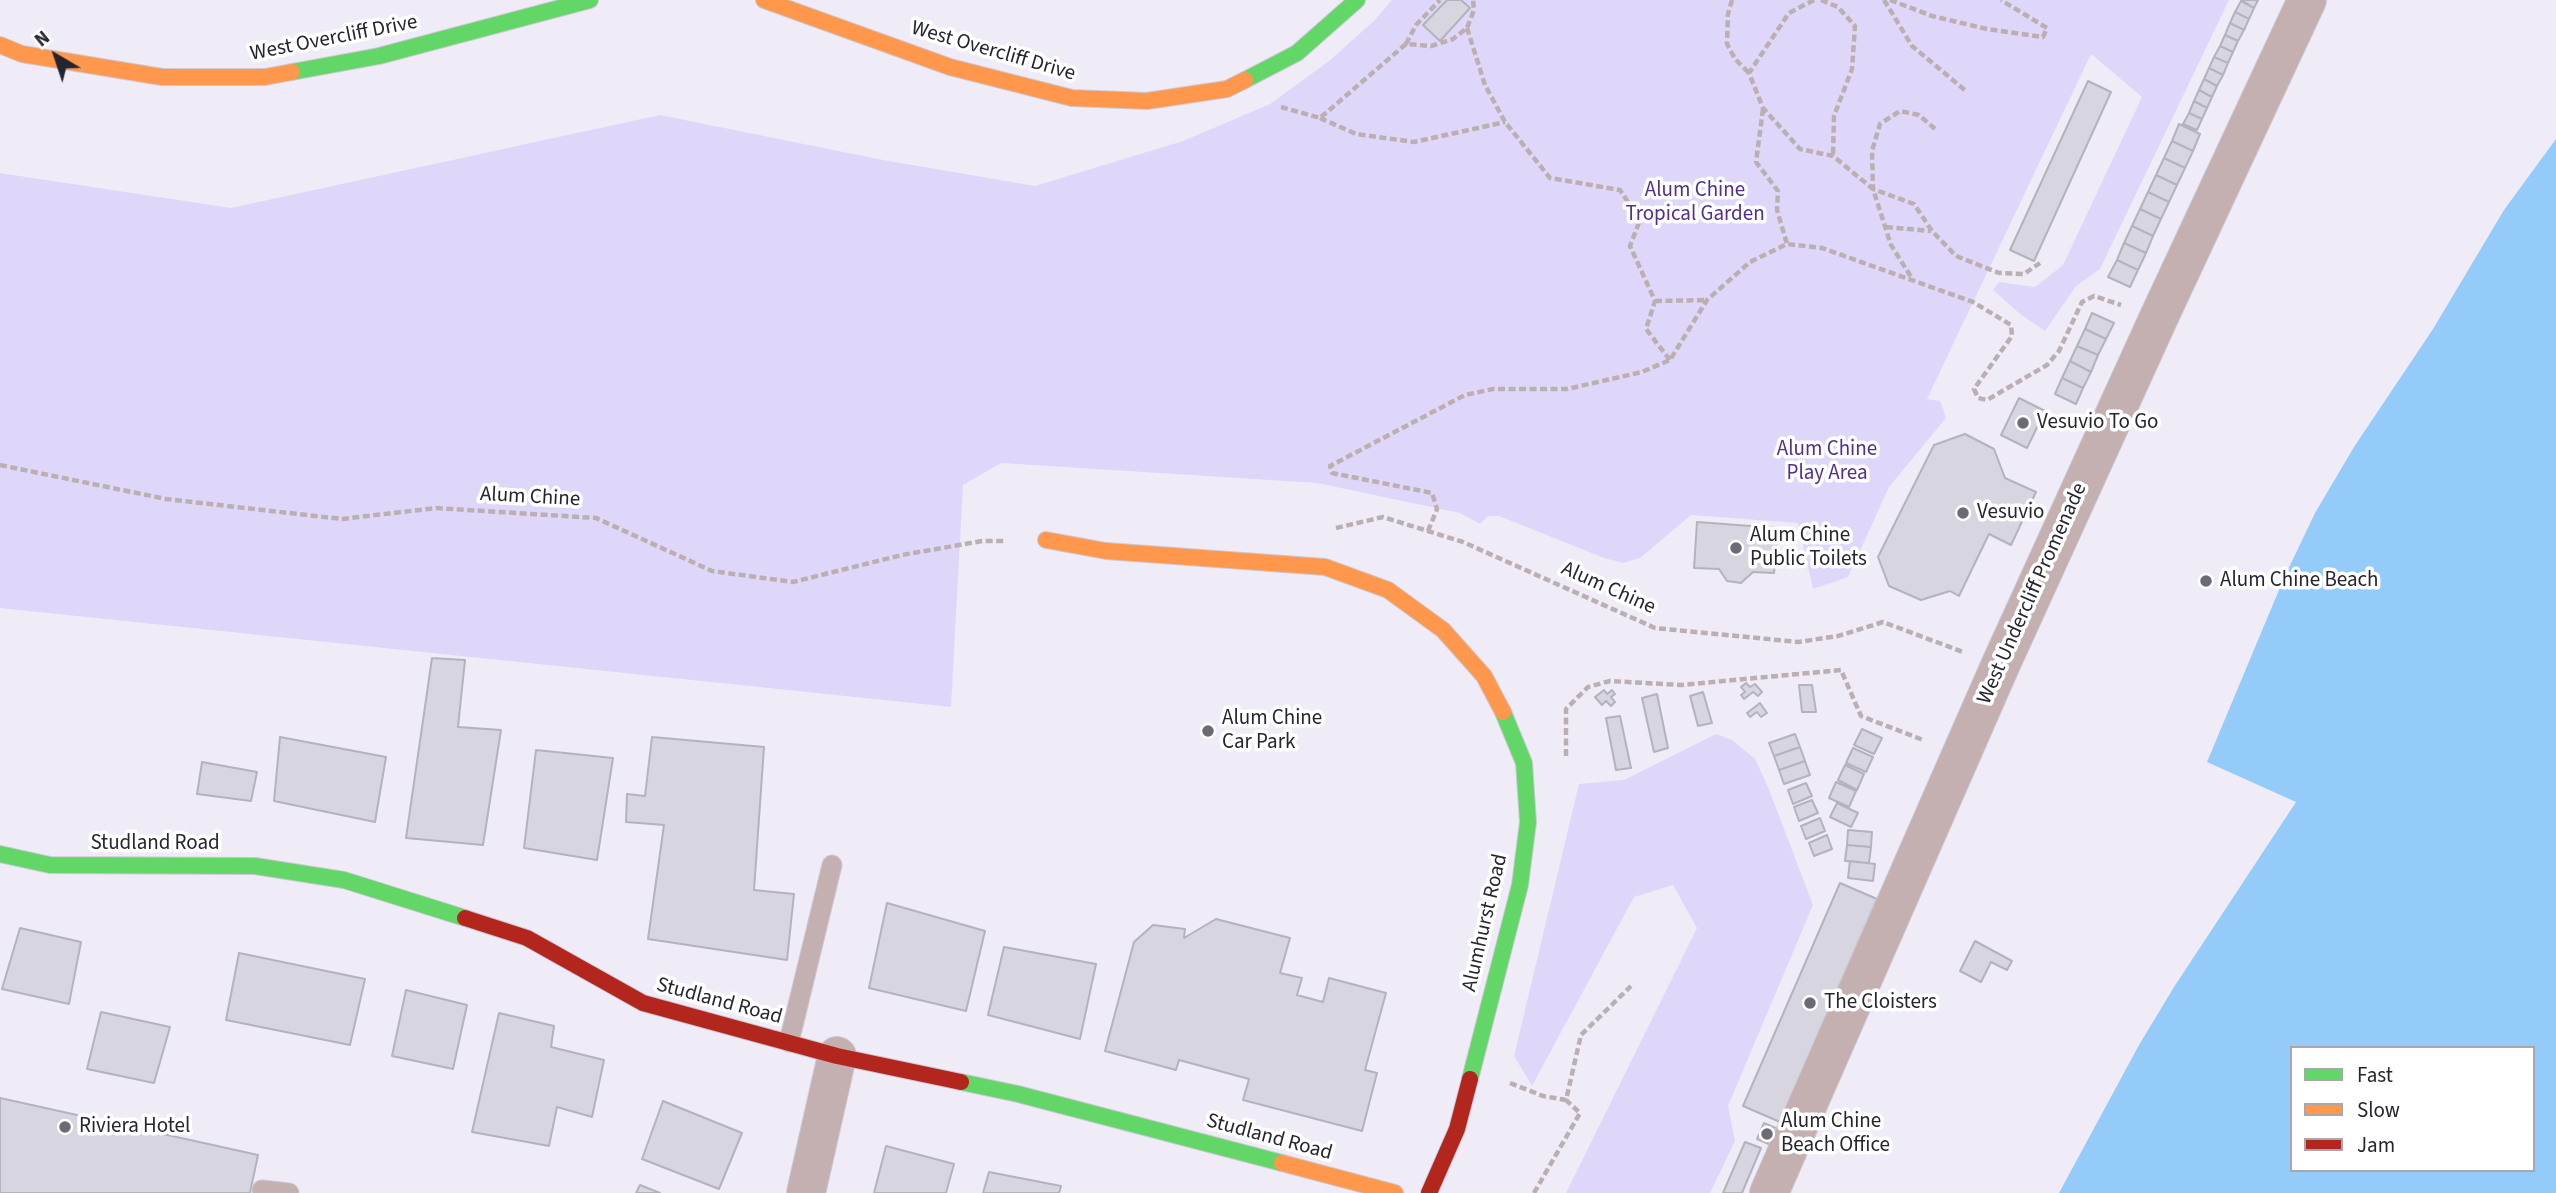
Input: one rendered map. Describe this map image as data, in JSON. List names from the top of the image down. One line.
{"streets":{"street":["West Overcliff Drive","West Undercliff Promenade","Studland Road","Alumhurst Road"],"path":["Alum Chine"]},"crossings":[["Alum Chine","West Undercliff Promenade"],["Alum Chine","Alumhurst Road"]],"parks":["Alum Chine Tropical Garden","Alum Chine Play Area"],"places":["Vesuvio To Go","Vesuvio","Alum Chine Public Toilets","Alum Chine Beach","Alum Chine Car Park","The Cloisters","Riviera Hotel","Alum Chine Beach Office"],"legend":["Fast","Slow","Jam"],"north":"top left"}
